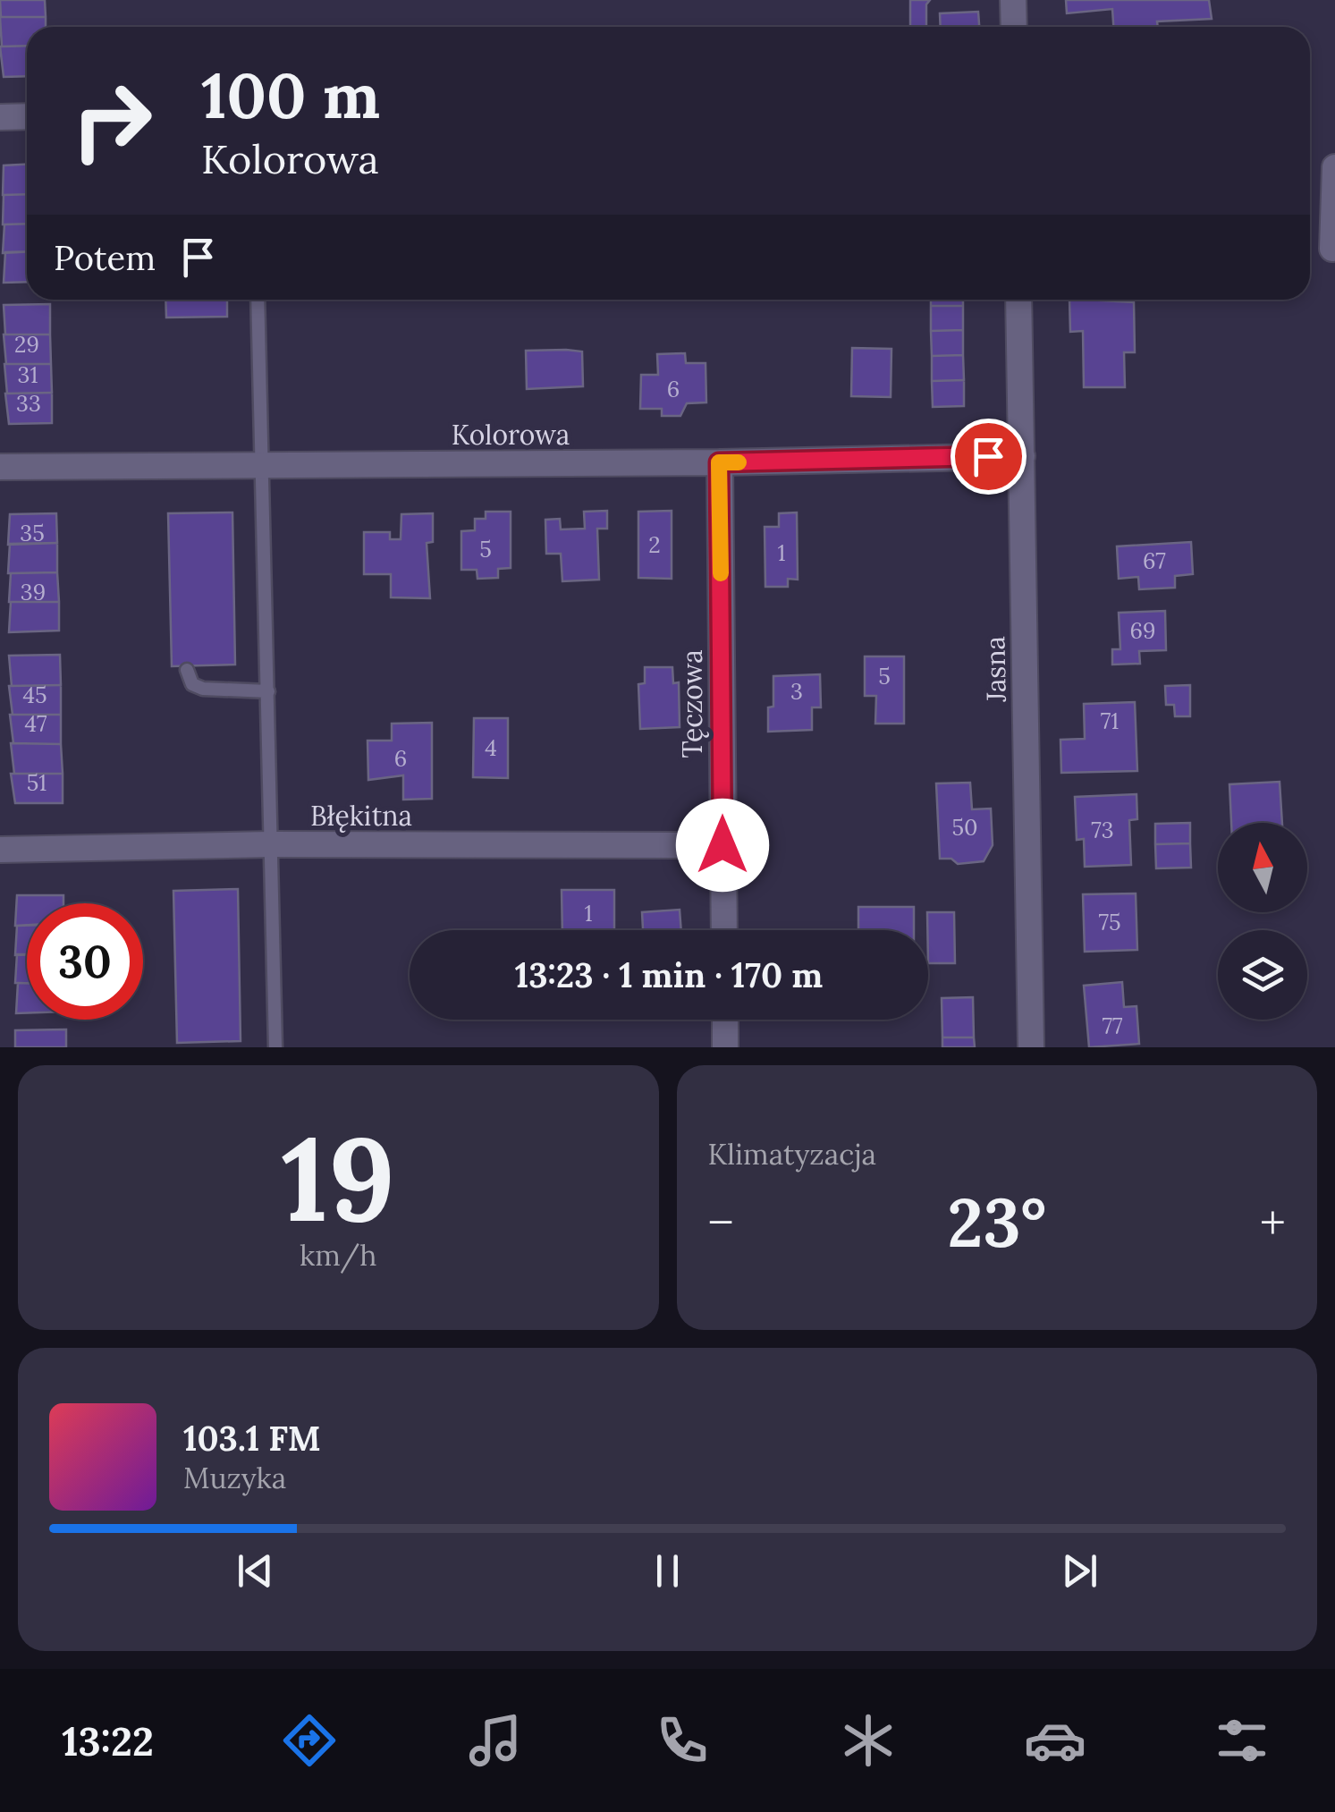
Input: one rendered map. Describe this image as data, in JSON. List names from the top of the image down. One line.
{"streets":{"street":["Kolorowa","Jasna","Tęczowa","Błękitna"]},"crossings":[["Kolorowa","Jasna"],["Kolorowa","Tęczowa"],["Tęczowa","Błękitna"]],"house_numbers":["29","31","6","33","35","2","5","1","67","39","69","5","3","45","71","47","4","6","51","50","73","1","75","77"],"north":"top","page":{"turn":["100 m","Kolorowa"],"then":"Potem","limit":"30","trip":"13:23 · 1 min · 170 m","tile":[["19","km/h"],"Klimatyzacja"],"heat":["−","23°","+"],"song":["103.1 FM","Muzyka"],"tabs":"13:22"}}
